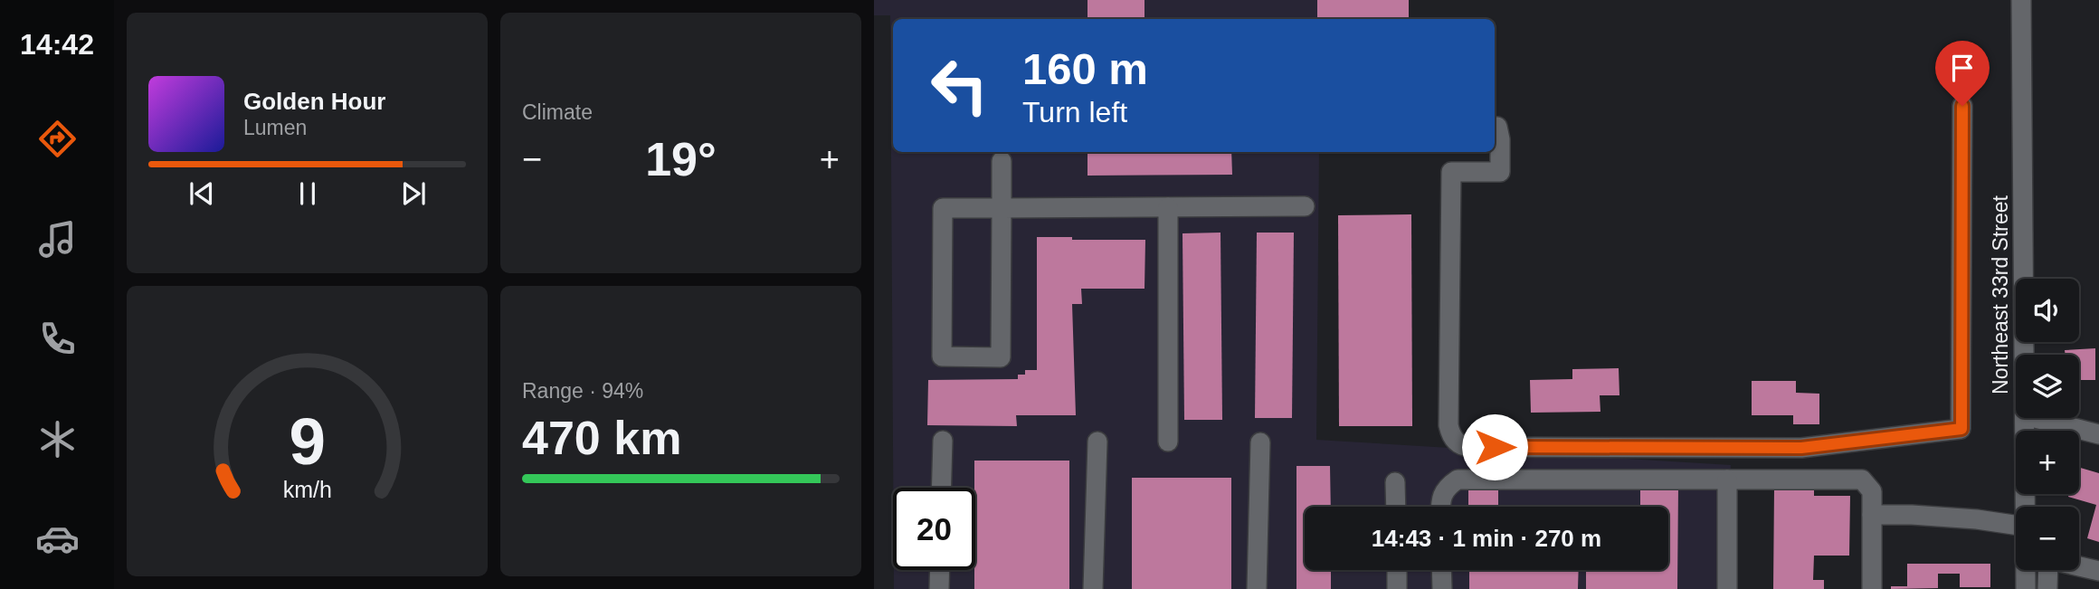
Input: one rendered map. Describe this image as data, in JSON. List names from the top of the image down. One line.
{"streets":{"street":["Northeast 33rd Street"]},"page":{"tabs":"14:42","tile":["Climate",["Range · 94%","470 km"]],"turn":["160 m","Turn left"],"song":["Golden Hour","Lumen"],"heat":["−","19°","+"],"map_buttons":["+","−"],"limit":"20","trip":"14:43 · 1 min · 270 m","gauge":["9","km/h"]}}
